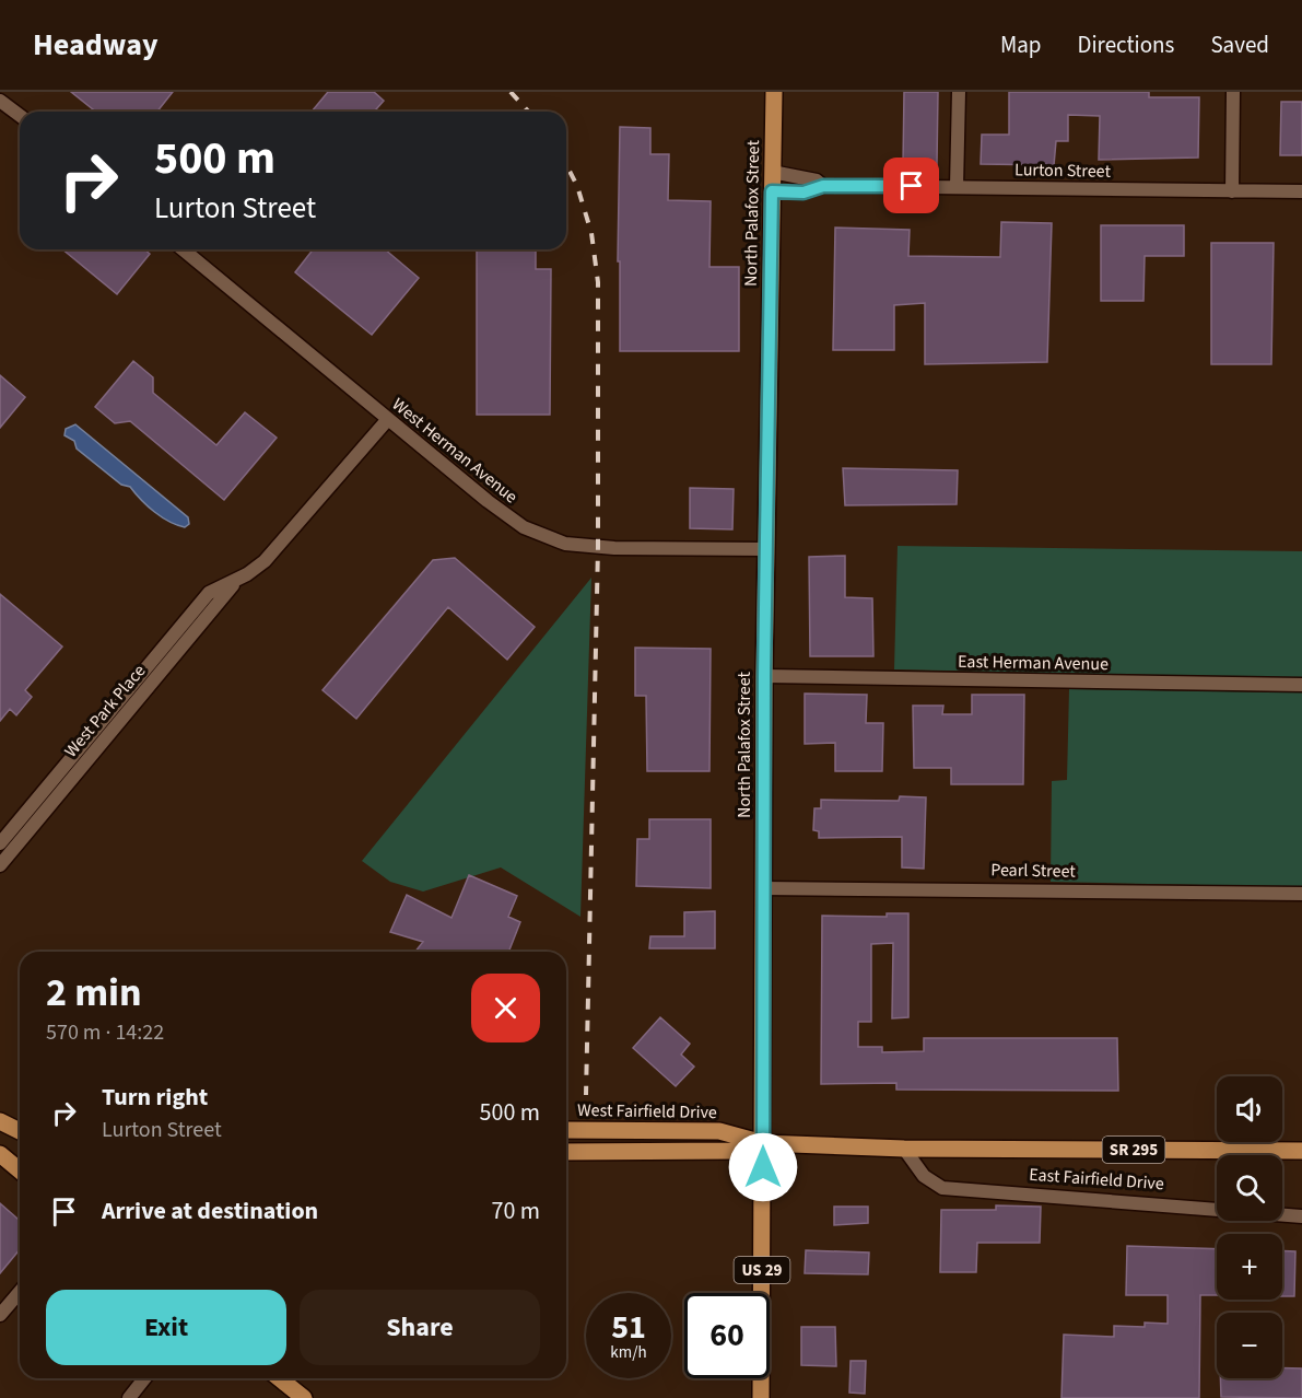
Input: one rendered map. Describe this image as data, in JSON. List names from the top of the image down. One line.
{"streets":{"main road":["North Palafox Street","West Fairfield Drive","SR 295","East Fairfield Drive","US 29"],"street":["Lurton Street","West Herman Avenue","East Herman Avenue","West Park Place","Pearl Street"]},"crossings":[["Lurton Street","North Palafox Street"],["North Palafox Street","West Herman Avenue"],["North Palafox Street","East Herman Avenue"],["North Palafox Street","Pearl Street"],["North Palafox Street","West Fairfield Drive"],["North Palafox Street","SR 295"],["North Palafox Street","East Fairfield Drive"],["West Herman Avenue","West Park Place"],["West Fairfield Drive","SR 295"],["West Fairfield Drive","East Fairfield Drive"],["SR 295","East Fairfield Drive"]],"page":{"header":"Headway","nav":["Map","Directions","Saved"],"turn":["500 m","Lurton Street"],"heading":["2 min","570 m · 14:22"],"list":[{"name":"Turn right","note":"Lurton Street","value":"500 m"},{"name":"Arrive at destination","value":"70 m"}],"map_buttons":["+","−"],"buttons":["Exit","Share"],"speed":"51 km/h","limit":"60"}}
